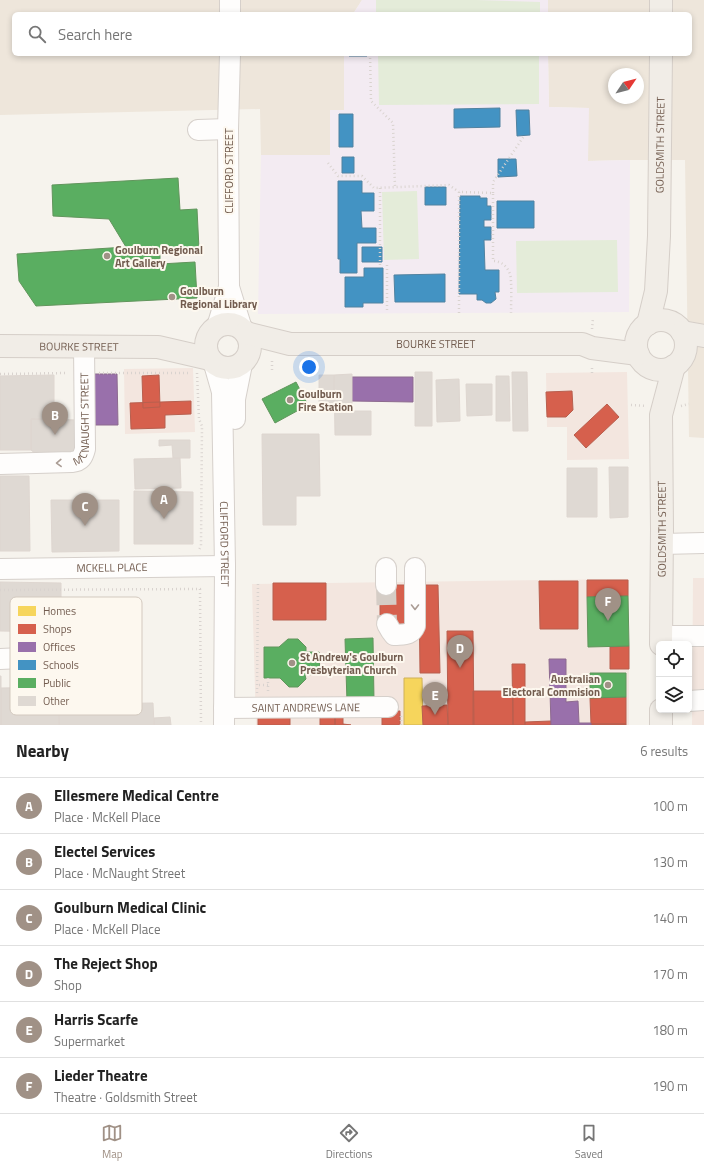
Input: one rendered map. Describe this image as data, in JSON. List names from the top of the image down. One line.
{"streets":{"main road":["GOLDSMITH STREET","BOURKE STREET"],"street":["CLIFFORD STREET","MCNAUGHT STREET","MCKELL PLACE","SAINT ANDREWS LANE"]},"crossings":[["GOLDSMITH STREET","BOURKE STREET"],["CLIFFORD STREET","BOURKE STREET"],["CLIFFORD STREET","MCKELL PLACE"],["CLIFFORD STREET","SAINT ANDREWS LANE"],["BOURKE STREET","MCNAUGHT STREET"]],"places":["Goulburn Regional Art Gallery","Goulburn Regional Library","Goulburn Fire Station","St Andrew's Goulburn Presbyterian Church","Australian Electoral Commision"],"legend":["Homes","Shops","Offices","Schools","Public","Other"],"north":"top right","page":{"search":"Search here","pins":["B","A","C","F","D","E"],"heading":["Nearby","6 results"],"list":[{"mark":"A","name":"Ellesmere Medical Centre","note":"Place · McKell Place","value":"100 m"},{"mark":"B","name":"Electel Services","note":"Place · McNaught Street","value":"130 m"},{"mark":"C","name":"Goulburn Medical Clinic","note":"Place · McKell Place","value":"140 m"},{"mark":"D","name":"The Reject Shop","note":"Shop","value":"170 m"},{"mark":"E","name":"Harris Scarfe","note":"Supermarket","value":"180 m"},{"mark":"F","name":"Lieder Theatre","note":"Theatre · Goldsmith Street","value":"190 m"}],"nav":["Map","Directions","Saved"]}}
